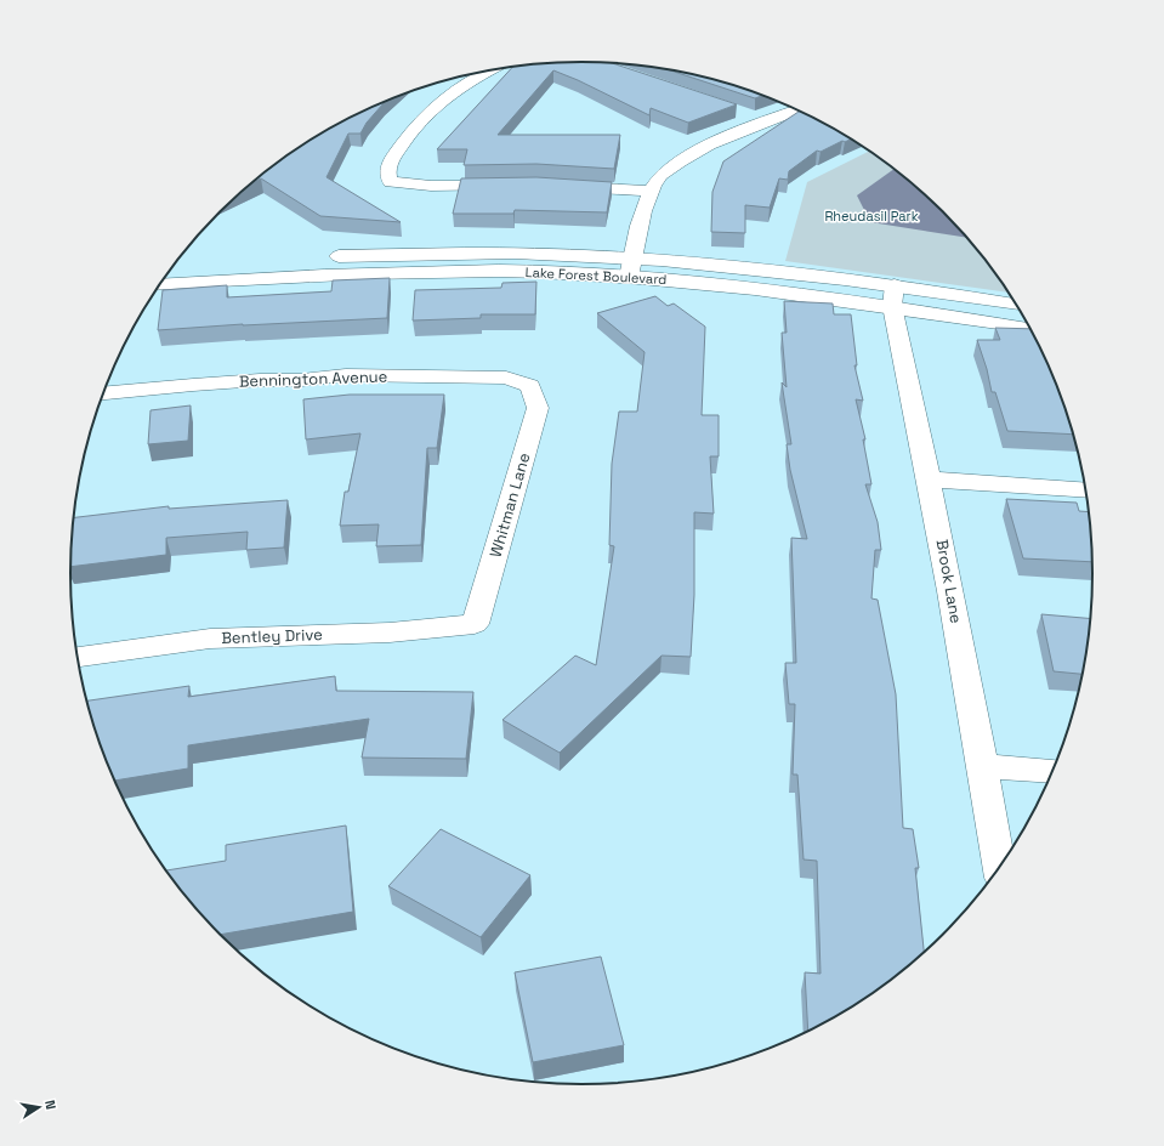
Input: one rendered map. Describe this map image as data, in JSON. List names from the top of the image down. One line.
{"streets":{"street":["Lake Forest Boulevard","Bennington Avenue","Whitman Lane","Brook Lane","Bentley Drive"]},"crossings":[["Lake Forest Boulevard","Brook Lane"],["Bennington Avenue","Whitman Lane"],["Whitman Lane","Bentley Drive"]],"parks":["Rheudasil Park"],"north":"right"}
